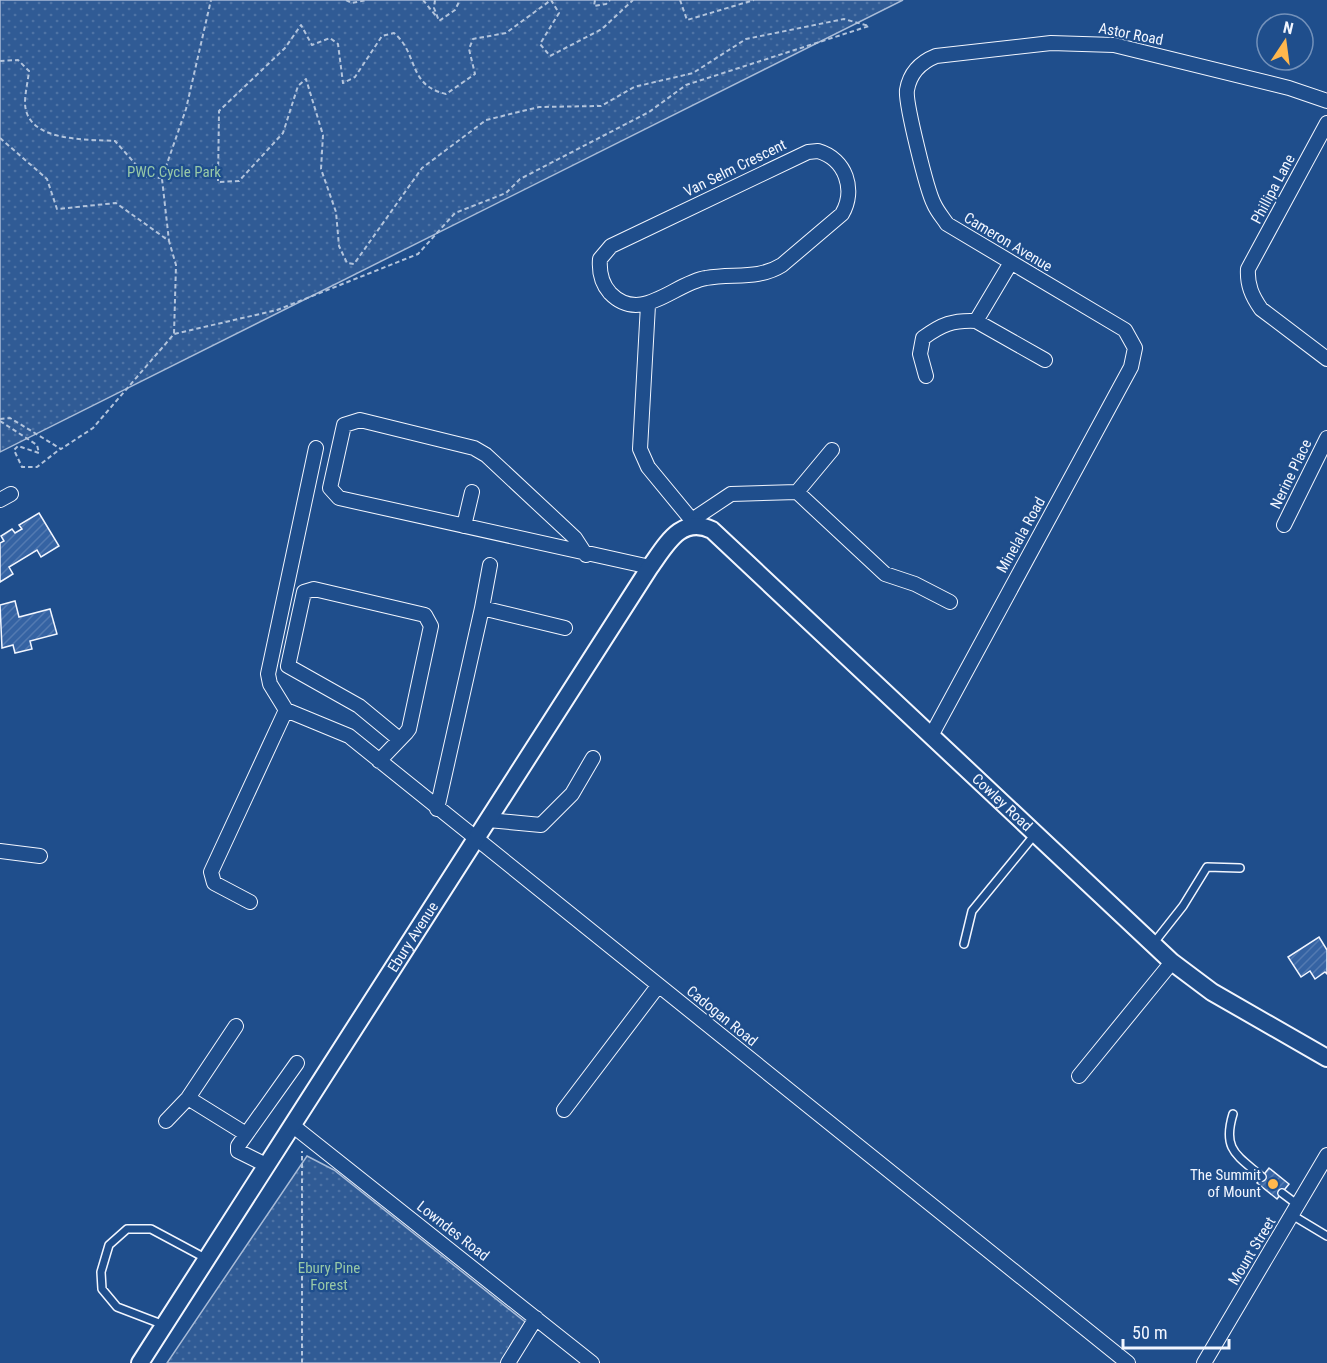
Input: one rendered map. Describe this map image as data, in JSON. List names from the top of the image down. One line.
{"streets":{"street":["Astor Road","Van Selm Crescent","Phillipa Lane","Cameron Avenue","Nerine Place","Minelala Road","Cowley Road","Ebury Avenue","Cadogan Road","Lowndes Road","Mount Street"]},"crossings":[["Astor Road","Cameron Avenue"],["Cameron Avenue","Minelala Road"],["Minelala Road","Cowley Road"],["Cowley Road","Ebury Avenue"],["Ebury Avenue","Cadogan Road"],["Ebury Avenue","Lowndes Road"]],"parks":["PWC Cycle Park","Ebury Pine Forest"],"places":["The Summit of Mount"],"scale_bar":"50 m","north":"top"}
